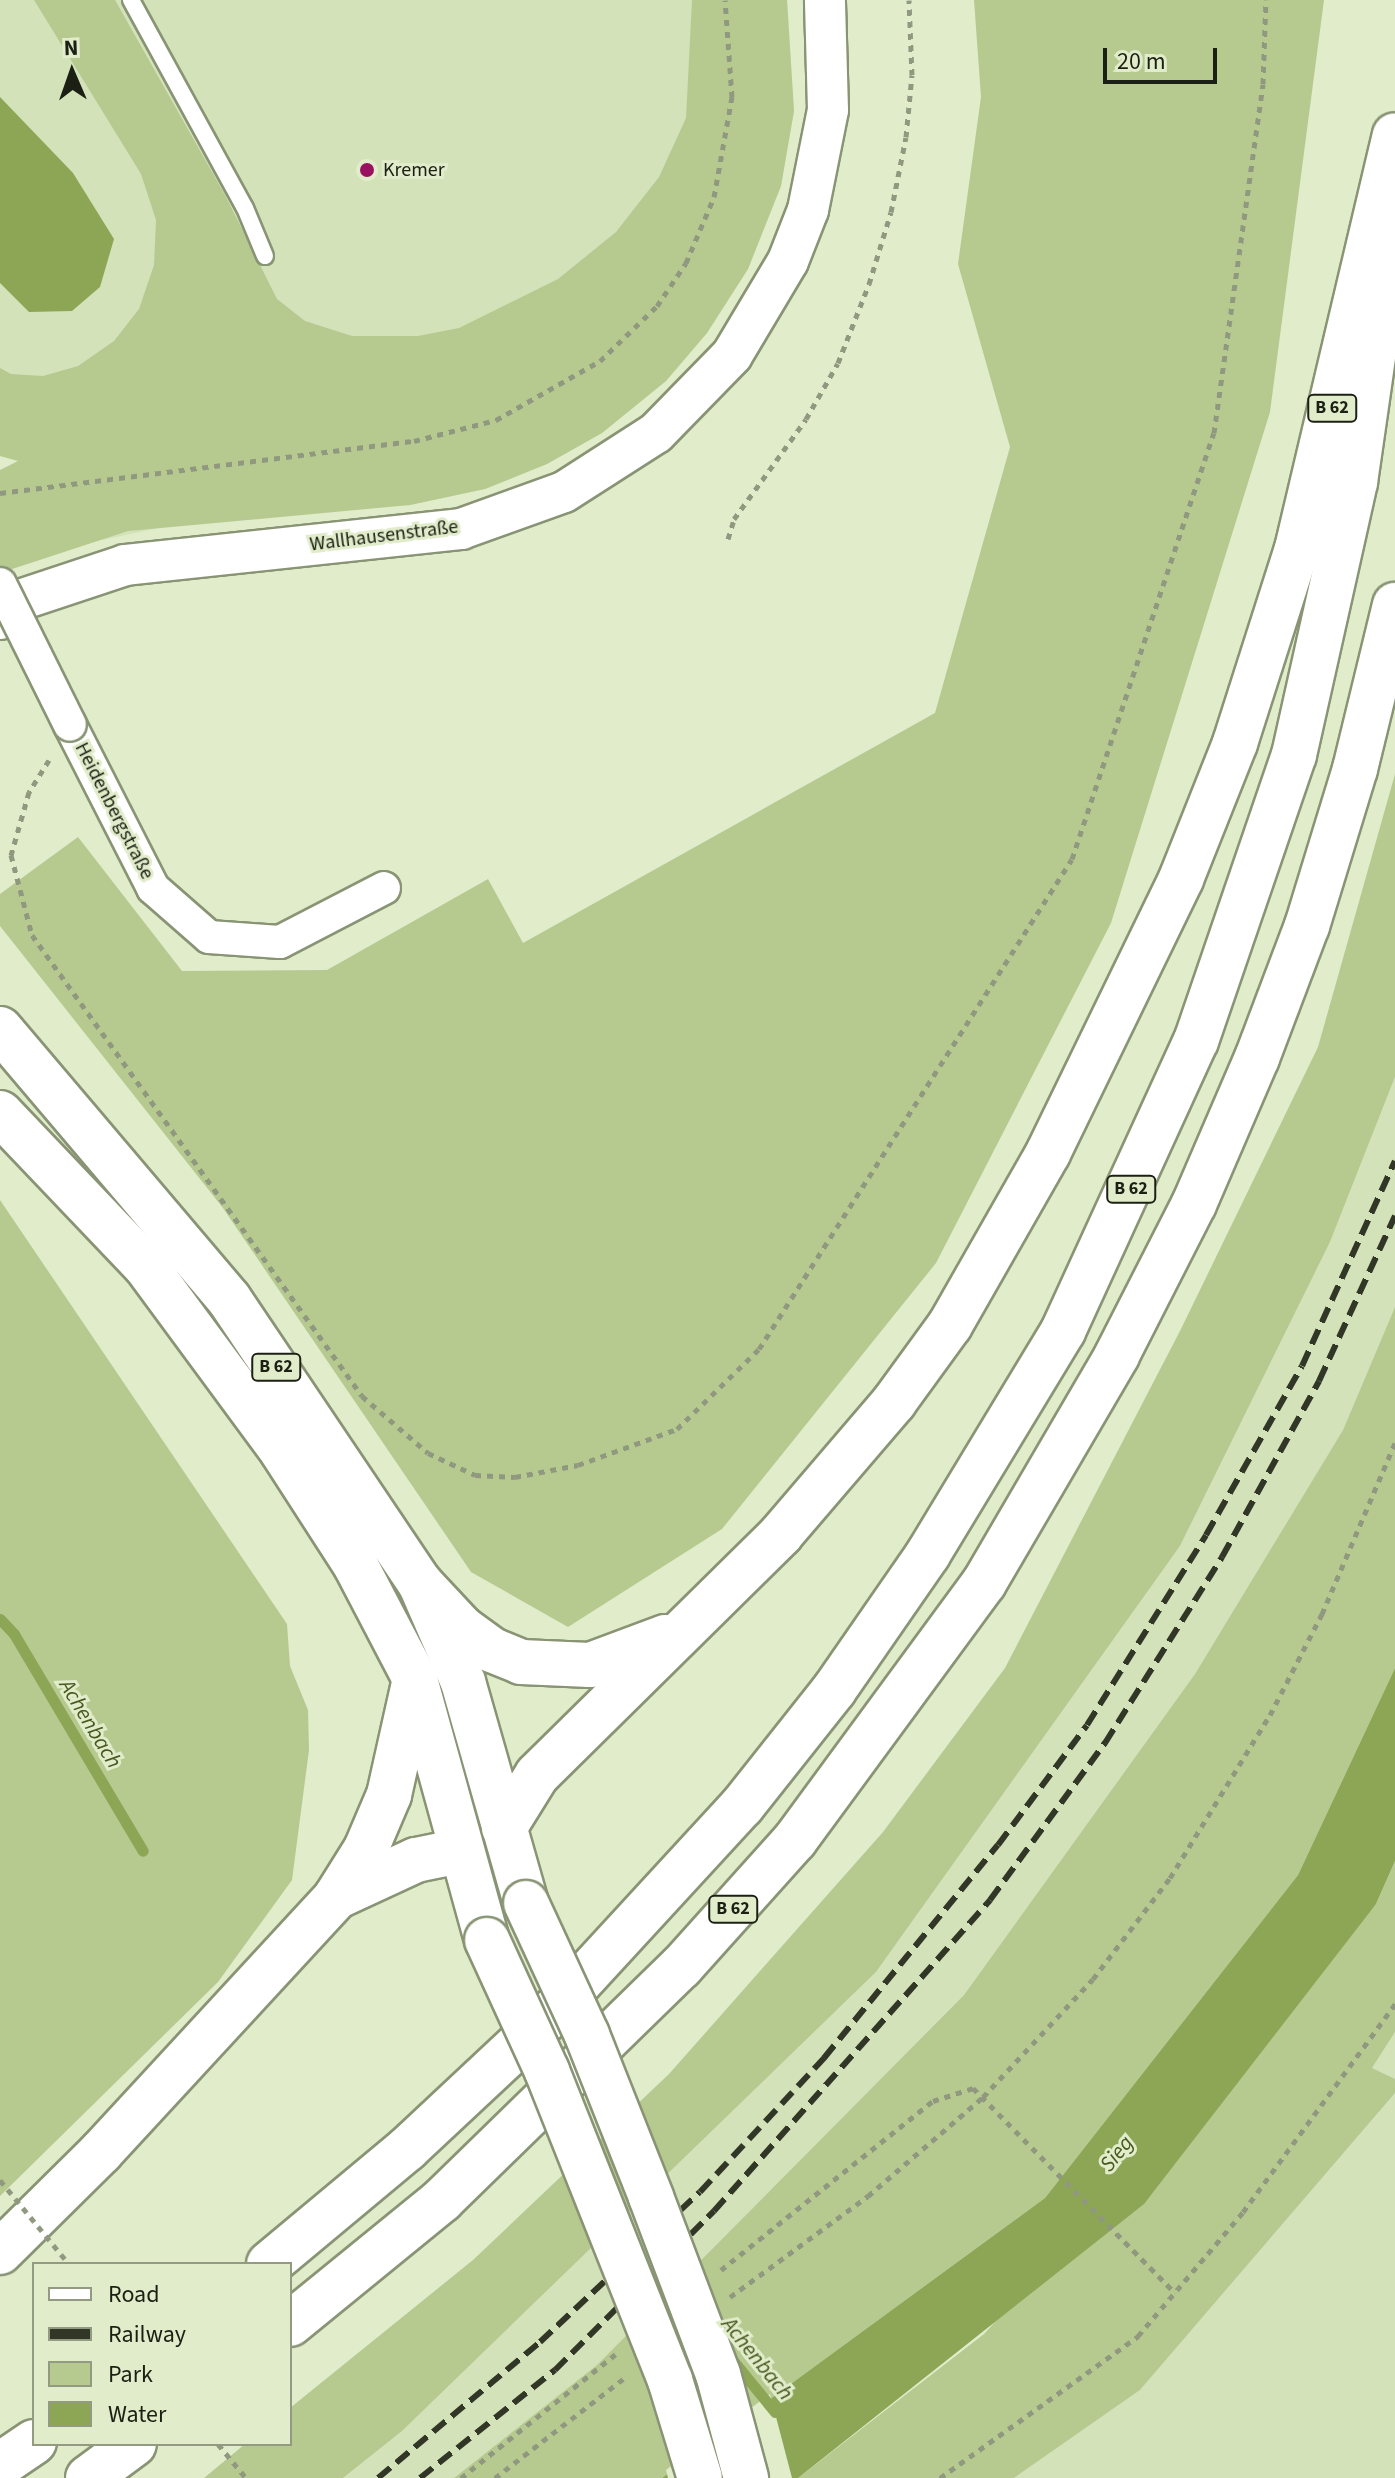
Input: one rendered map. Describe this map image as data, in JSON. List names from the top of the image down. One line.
{"streets":{"main road":["B 62"],"street":["Wallhausenstraße","Heidenbergstraße"]},"crossings":[["Wallhausenstraße","Heidenbergstraße"]],"water":["Achenbach","Sieg"],"places":["Kremer"],"legend":["Road","Railway","Park","Water"],"scale_bar":"20 m","north":"top"}
